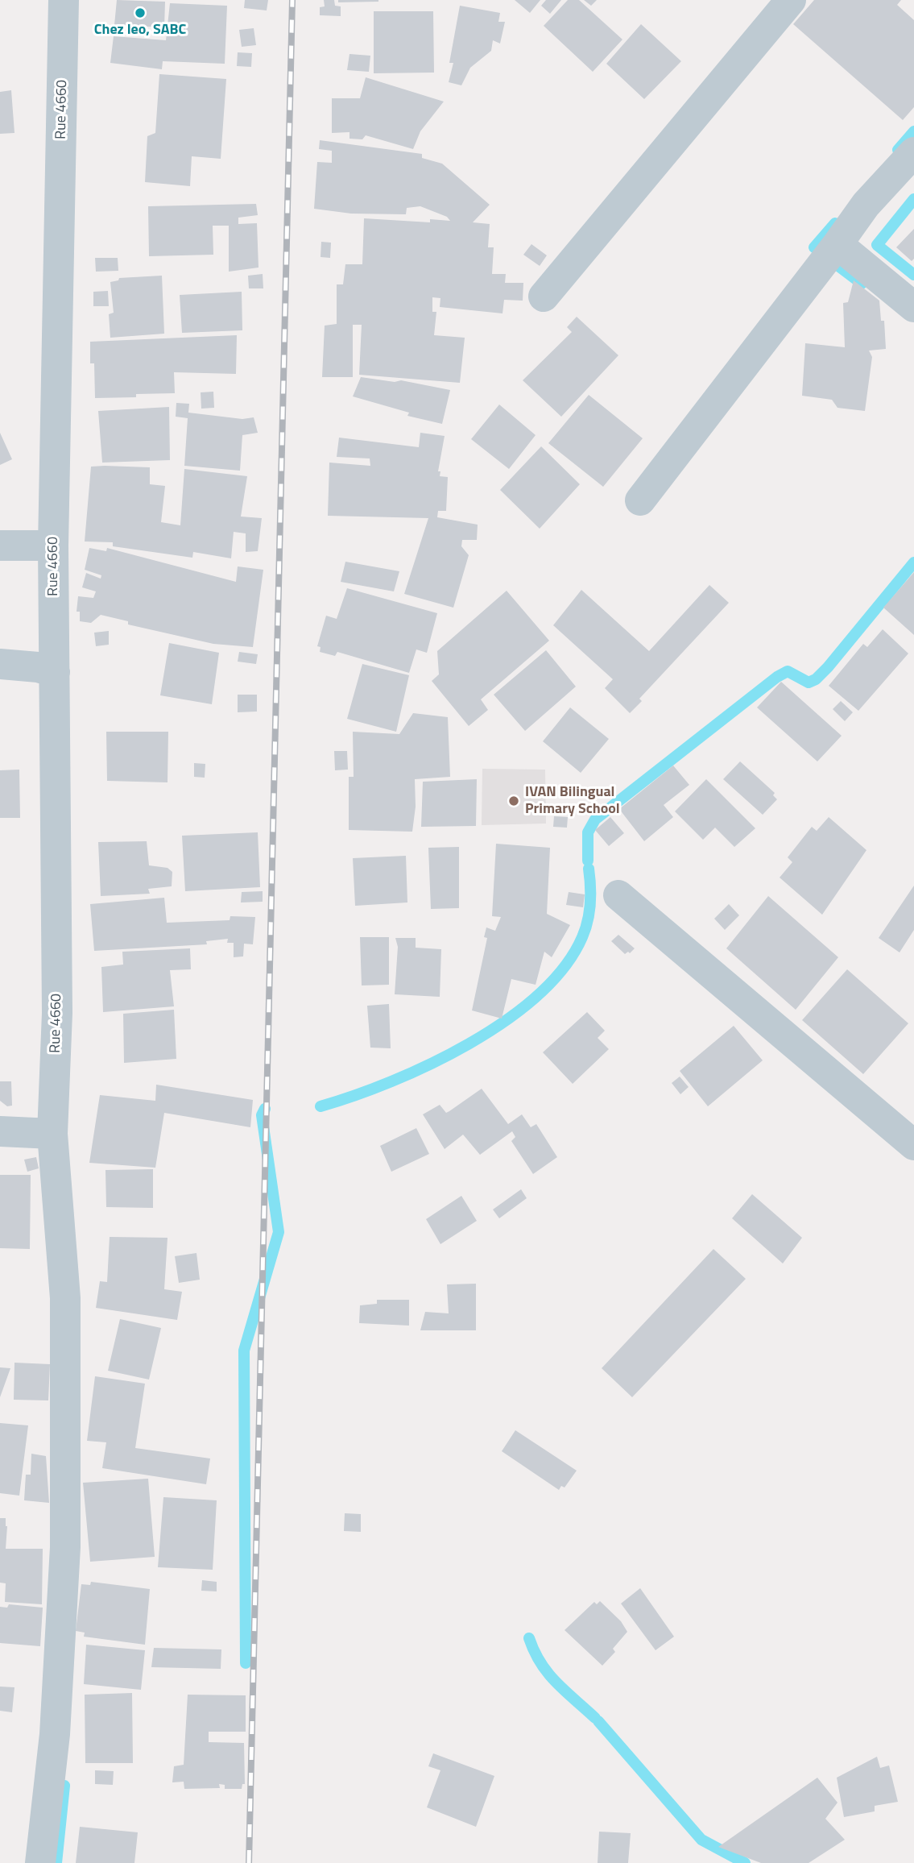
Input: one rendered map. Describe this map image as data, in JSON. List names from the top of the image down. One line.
{"streets":{"street":["Rue 4660"]},"places":["Chez leo, SABC","IVAN Bilingual Primary School"]}
